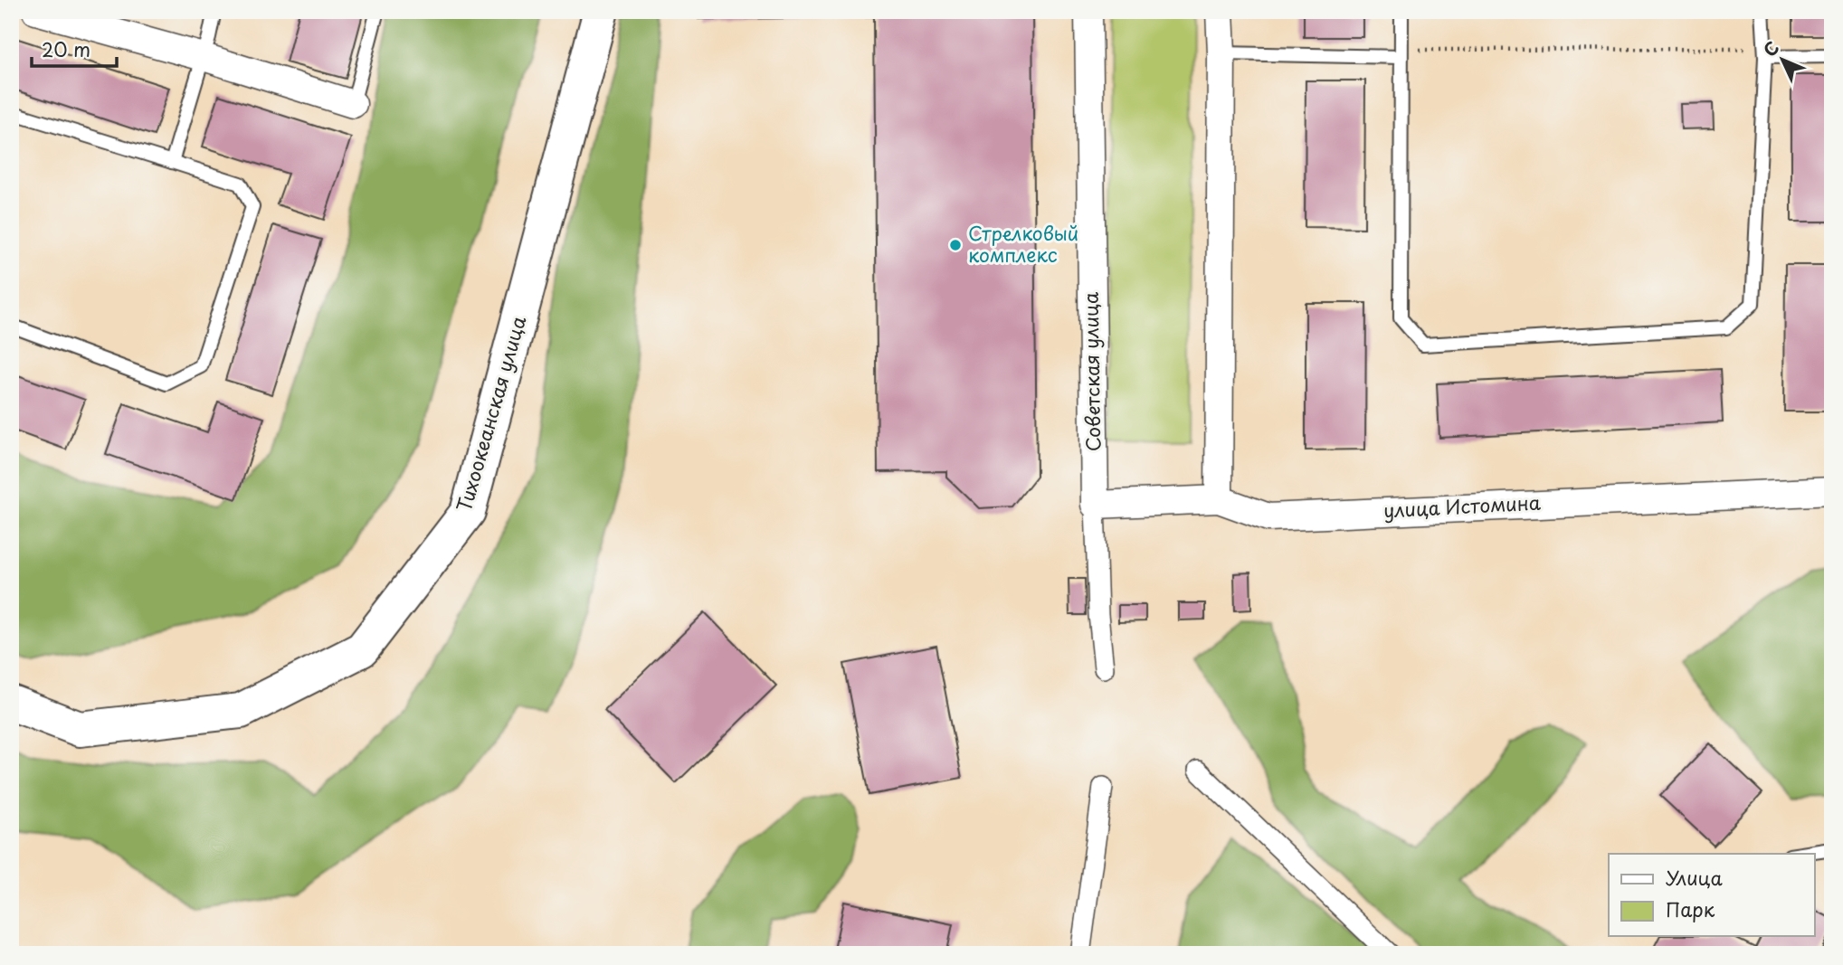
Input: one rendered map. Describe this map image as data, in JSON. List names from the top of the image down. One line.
{"streets":{"main road":["Тихоокеанская улица"],"street":["Советская улица","улица Истомина"]},"crossings":[["Советская улица","улица Истомина"]],"places":["Стрелковый комплекс"],"legend":["Улица","Парк"],"scale_bar":"20 m","north":"top left"}
